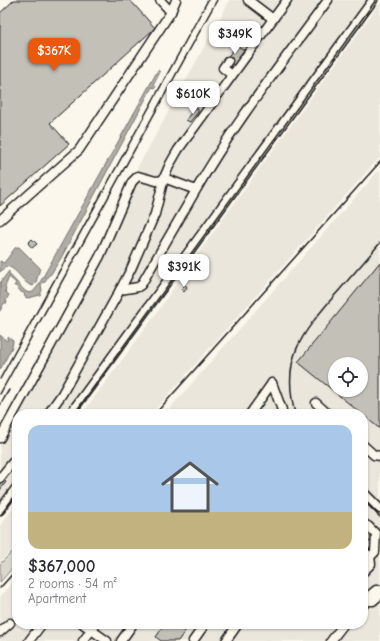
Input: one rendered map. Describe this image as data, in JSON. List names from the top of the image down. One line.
{"page":{"price":["$349K","$367K","$610K","$391K"],"list":[{"name":"$367,000","note":"2 rooms · 54 m² · Apartment"}]}}
